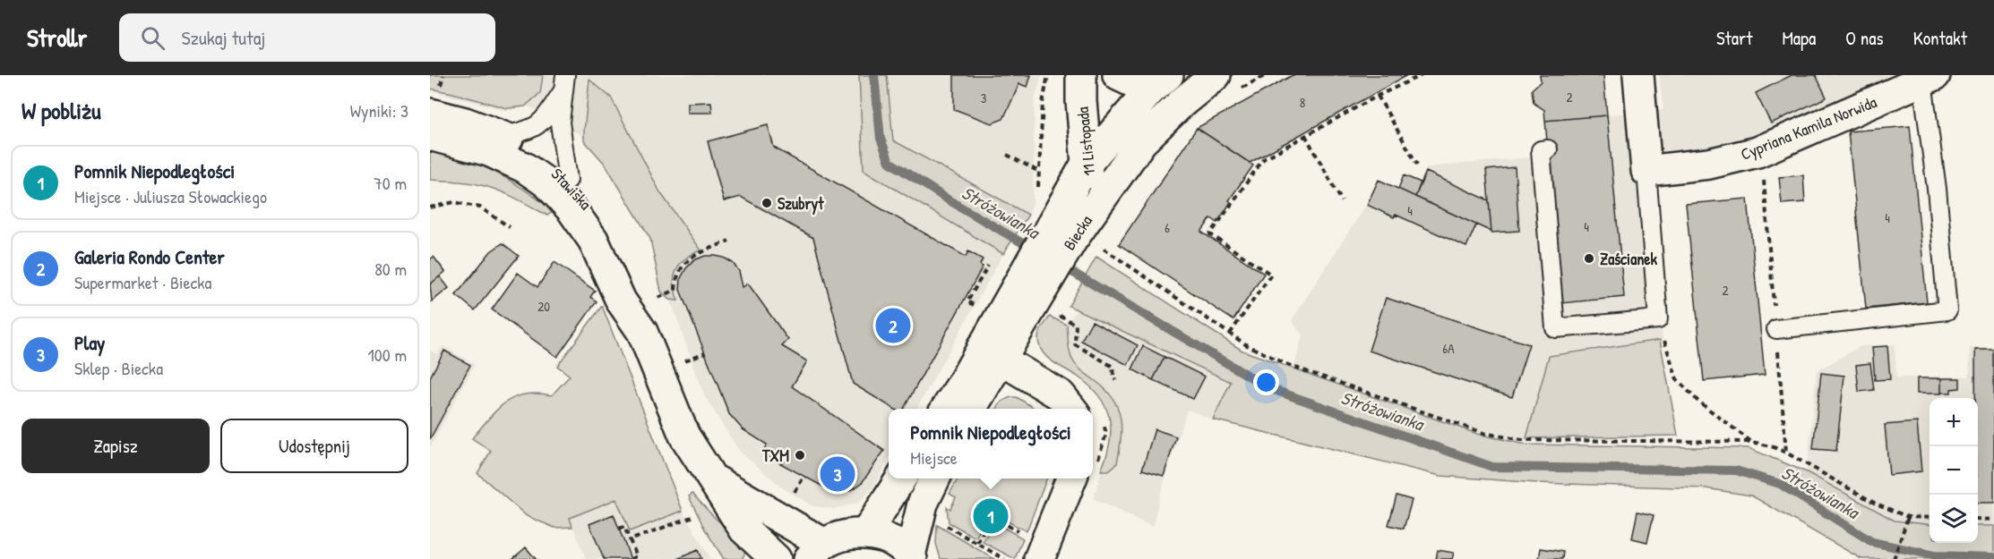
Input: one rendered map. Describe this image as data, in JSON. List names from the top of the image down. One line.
{"streets":{"street":["Cypriana Kamila Norwida","11 Listopada","Stawiska","Biecka"]},"crossings":[["11 Listopada","Biecka"]],"water":["Stróżowianka"],"places":["Szubryt","Zaścianek","TXM"],"house_numbers":["2","3","8","4","4","4","6","2","20","6A"],"page":{"header":"Strollr","search":"Szukaj tutaj","nav":["Start","Mapa","O nas","Kontakt"],"heading":["W pobliżu","Wyniki: 3"],"list":[{"mark":"1","name":"Pomnik Niepodległości","note":"Miejsce · Juliusza Słowackiego","value":"70 m"},{"mark":"2","name":"Galeria Rondo Center","note":"Supermarket · Biecka","value":"80 m"},{"mark":"3","name":"Play","note":"Sklep · Biecka","value":"100 m"}],"pins":["2","3","1"],"map_buttons":["+","−"],"buttons":["Zapisz","Udostępnij"],"popup":["Pomnik Niepodległości","Miejsce"]}}
